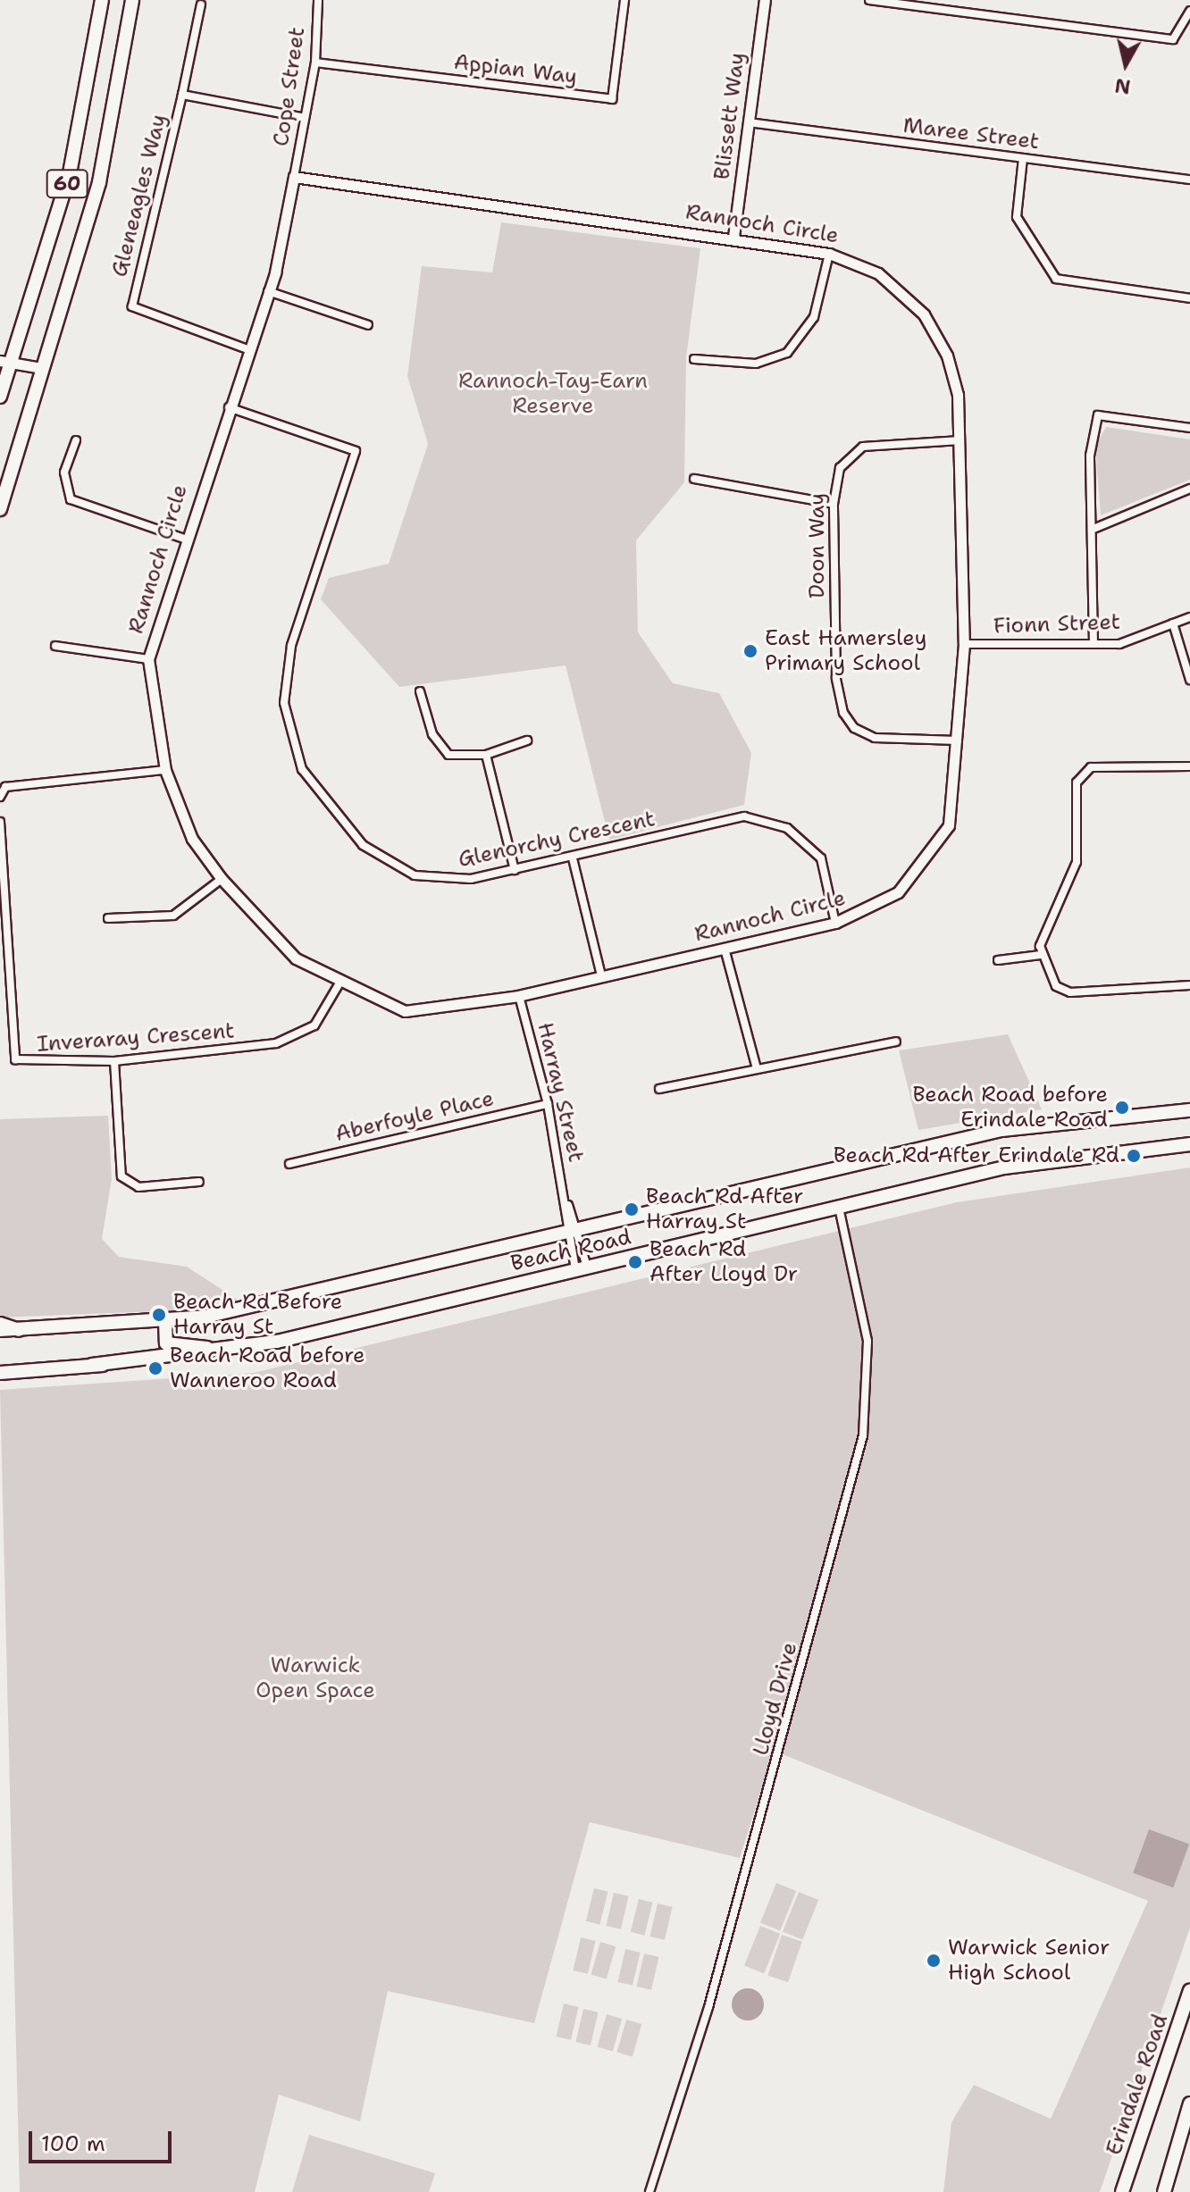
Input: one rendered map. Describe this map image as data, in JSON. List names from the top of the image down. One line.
{"streets":{"main road":["60","Beach Road","Erindale Road"],"street":["Appian Way","Cope Street","Blissett Way","Maree Street","Gleneagles Way","Rannoch Circle","Doon Way","Fionn Street","Glenorchy Crescent","Inveraray Crescent","Harray Street","Aberfoyle Place","Lloyd Drive"]},"crossings":[["Appian Way","Cope Street"],["Cope Street","Gleneagles Way"],["Cope Street","Rannoch Circle"],["Blissett Way","Maree Street"],["Blissett Way","Rannoch Circle"],["Gleneagles Way","Rannoch Circle"],["Rannoch Circle","Doon Way"],["Rannoch Circle","Fionn Street"],["Rannoch Circle","Glenorchy Crescent"],["Rannoch Circle","Inveraray Crescent"],["Rannoch Circle","Harray Street"],["Harray Street","Aberfoyle Place"],["Harray Street","Beach Road"],["Beach Road","Lloyd Drive"]],"parks":["Rannoch-Tay-Earn Reserve","Warwick Open Space"],"places":["East Hamersley Primary School","Beach Road before Erindale Road","Beach Rd After Erindale Rd","Beach Rd After Harray St","Beach Rd After Lloyd Dr","Beach Rd Before Harray St","Beach Road before Wanneroo Road","Warwick Senior High School"],"scale_bar":"100 m","north":"bottom"}
